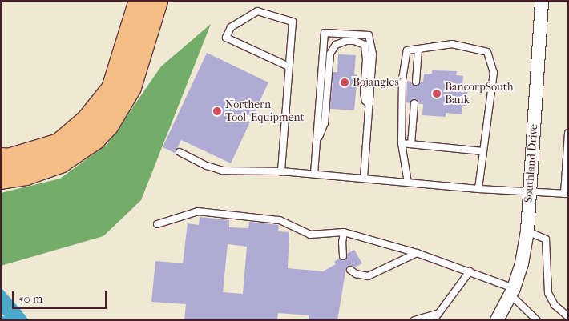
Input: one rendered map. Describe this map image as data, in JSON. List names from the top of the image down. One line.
{"streets":{"street":["Southland Drive"]},"places":["Bojangles'","BancorpSouth Bank","Northern Tool+Equipment"],"scale_bar":"50 m"}
